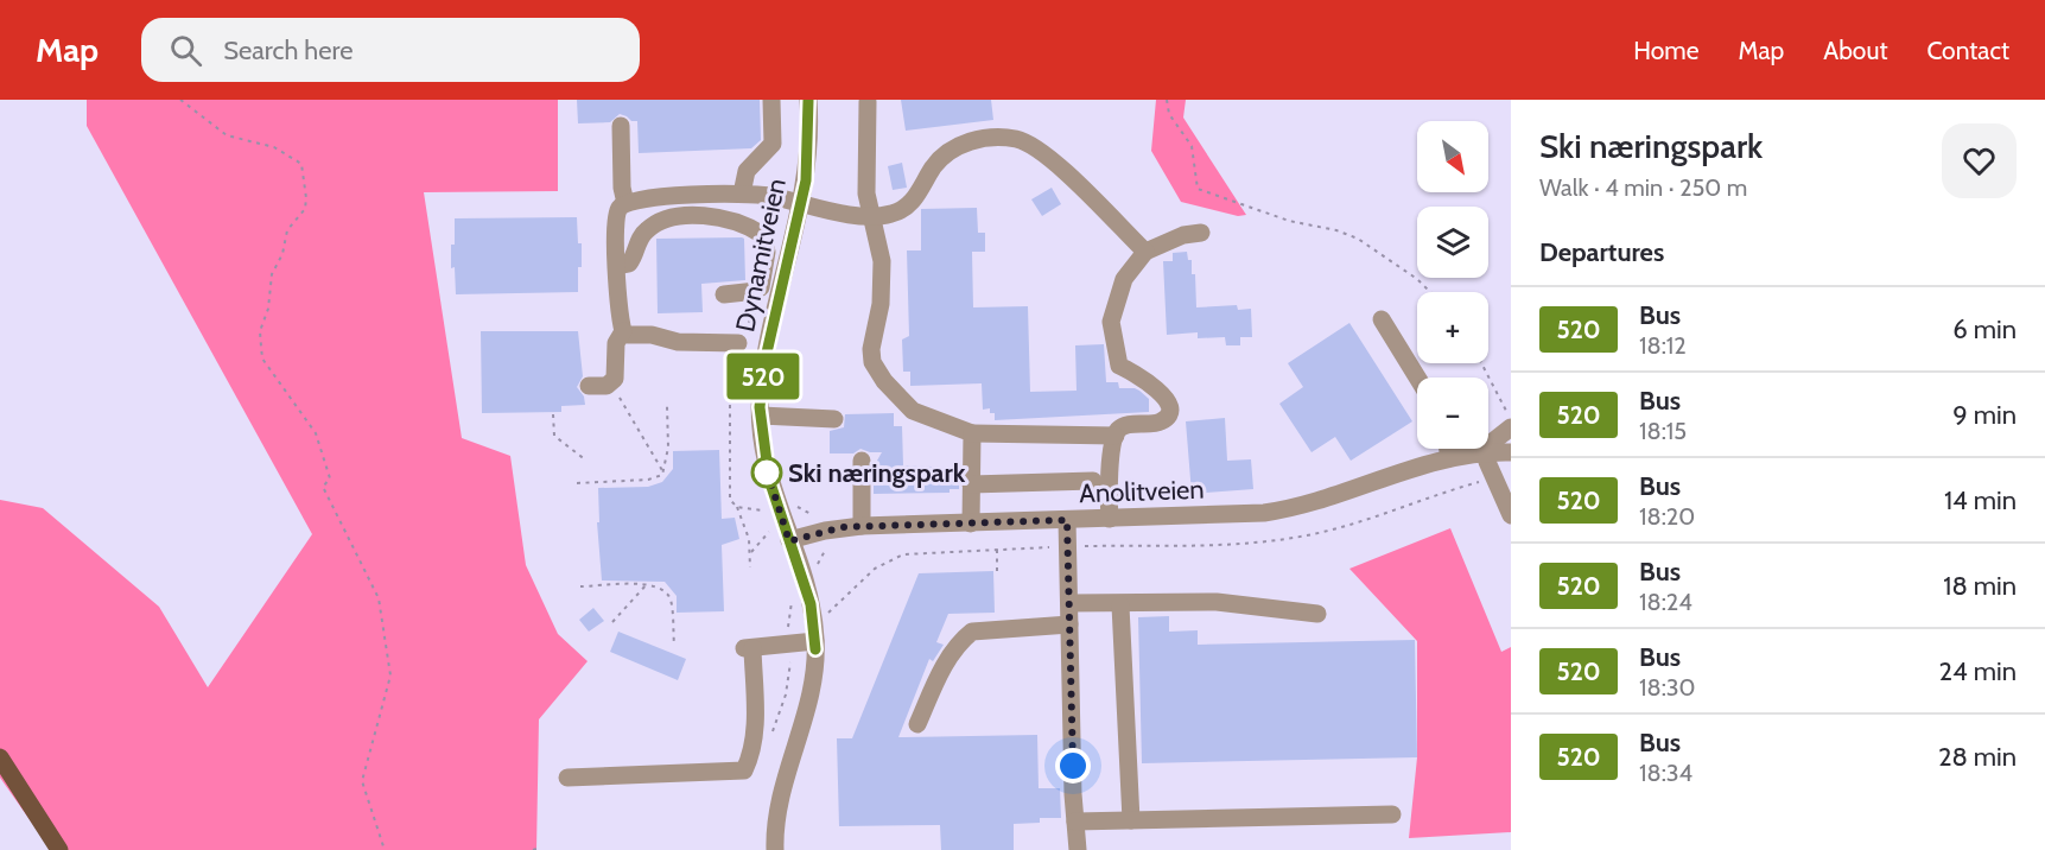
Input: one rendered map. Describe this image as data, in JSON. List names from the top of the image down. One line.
{"streets":{"street":["Dynamitveien","Anolitveien"]},"crossings":[["Dynamitveien","Anolitveien"]],"places":["Ski næringspark"],"lines":["bus line 520"],"north":"bottom right","page":{"header":"Map","search":"Search here","nav":["Home","Map","About","Contact"],"on_map":"520","heading":[["Ski næringspark","Walk · 4 min · 250 m"],"Departures"],"map_buttons":["+","−"],"list":[{"mark":"520","name":"Bus","note":"18:12","value":"6 min"},{"mark":"520","name":"Bus","note":"18:15","value":"9 min"},{"mark":"520","name":"Bus","note":"18:20","value":"14 min"},{"mark":"520","name":"Bus","note":"18:24","value":"18 min"},{"mark":"520","name":"Bus","note":"18:30","value":"24 min"},{"mark":"520","name":"Bus","note":"18:34","value":"28 min"}]}}
